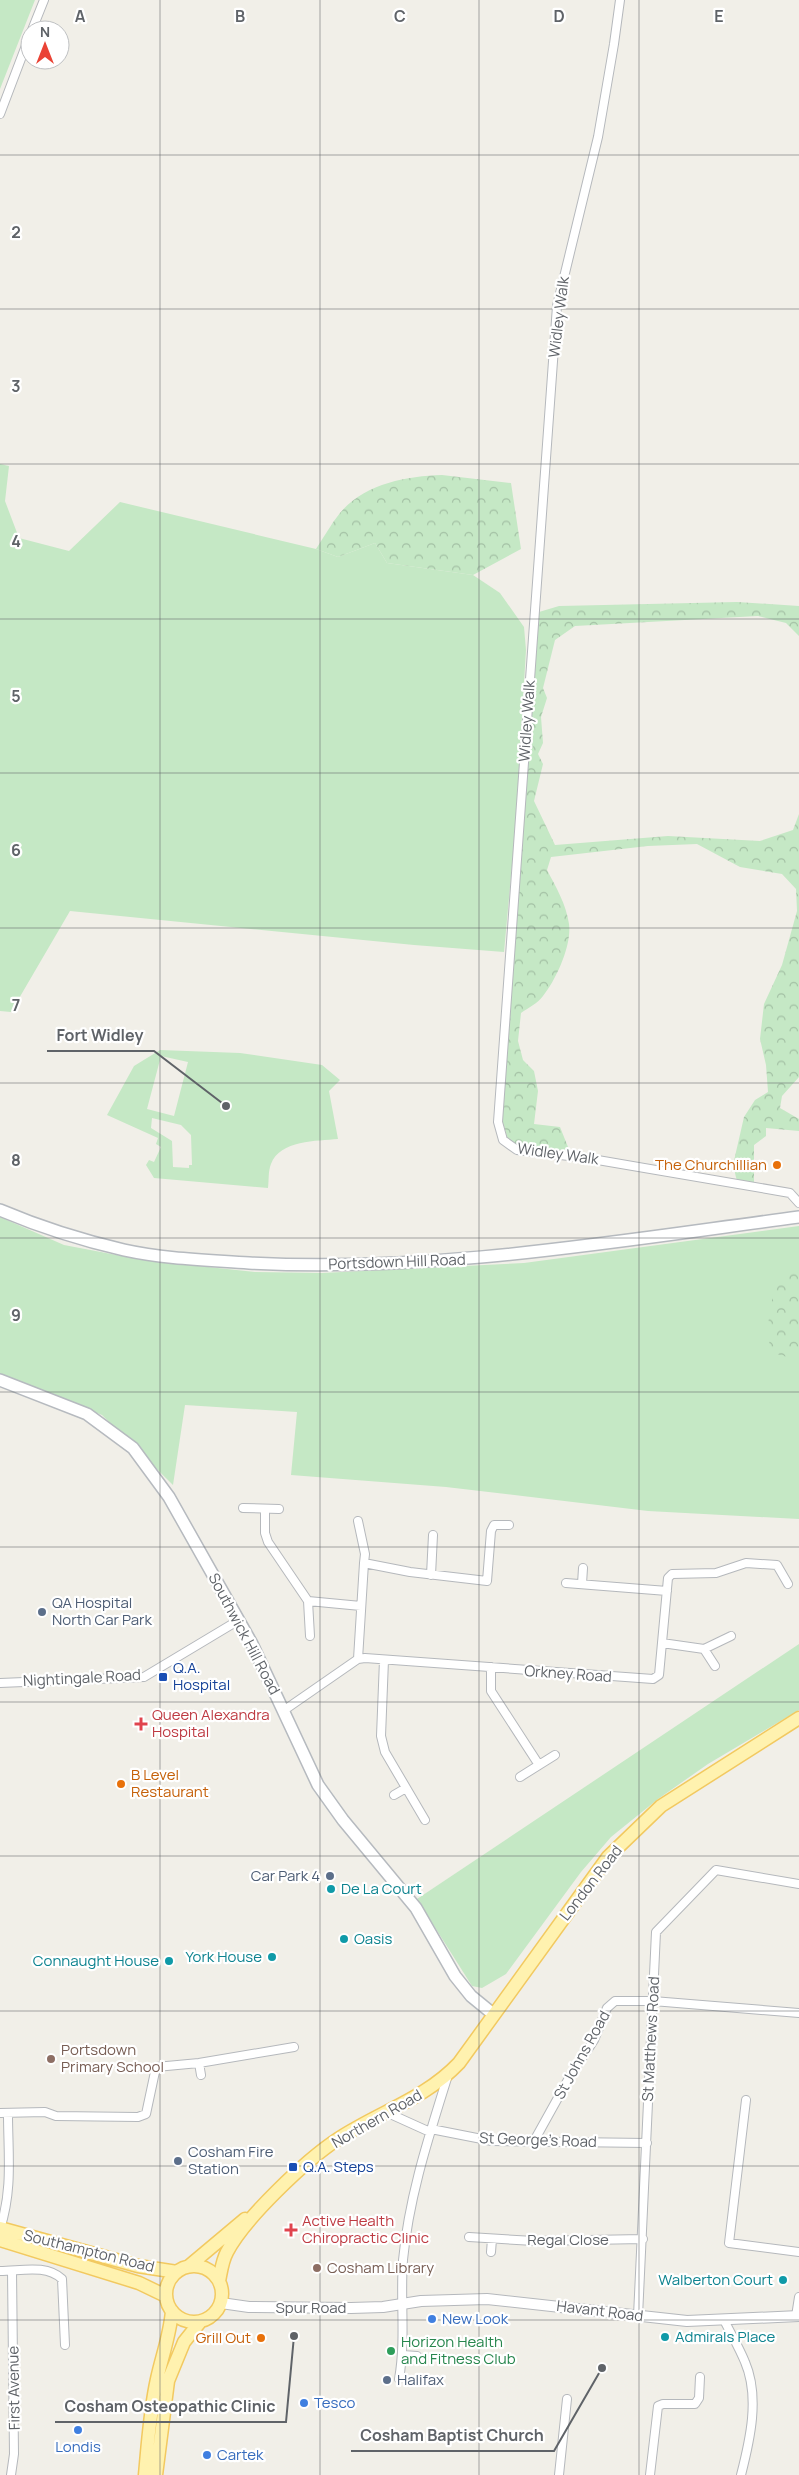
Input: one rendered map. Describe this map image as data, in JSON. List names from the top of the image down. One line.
{"streets":{"main road":["Portsdown Hill Road","Southwick Hill Road","London Road","Northern Road","Southampton Road"],"street":["Widley Walk","Orkney Road","Nightingale Road","St Matthews Road","St Johns Road","St George's Road","Regal Close","Spur Road","Havant Road","First Avenue"]},"crossings":[["Southwick Hill Road","Nightingale Road"],["Southwick Hill Road","London Road"],["London Road","Northern Road"],["St Matthews Road","St Johns Road"],["St Matthews Road","St George's Road"],["St Matthews Road","Regal Close"],["St Matthews Road","Havant Road"],["St Johns Road","St George's Road"],["Northern Road","St George's Road"],["Northern Road","Southampton Road"],["Northern Road","Spur Road"],["Southampton Road","Spur Road"],["Spur Road","Havant Road"]],"places":{"other":["Fort Widley","The Churchillian","QA Hospital North Car Park","B Level Restaurant","Car Park 4","De La Court","Oasis","York House","Connaught House","Portsdown Primary School","Cosham Fire Station","Cosham Library","Walberton Court","New Look","Cosham Osteopathic Clinic","Admirals Place","Grill Out","Horizon Health and Fitness Club","Cosham Baptist Church","Halifax","Tesco","Londis","Cartek"],"transit":["Q.A. Hospital","Q.A. Steps"],"health":["Queen Alexandra Hospital","Active Health Chiropractic Clinic"]},"north":"top","grid":{"columns":["A","B","C","D","E"],"rows":["2","3","4","5","6","7","8","9"]}}
